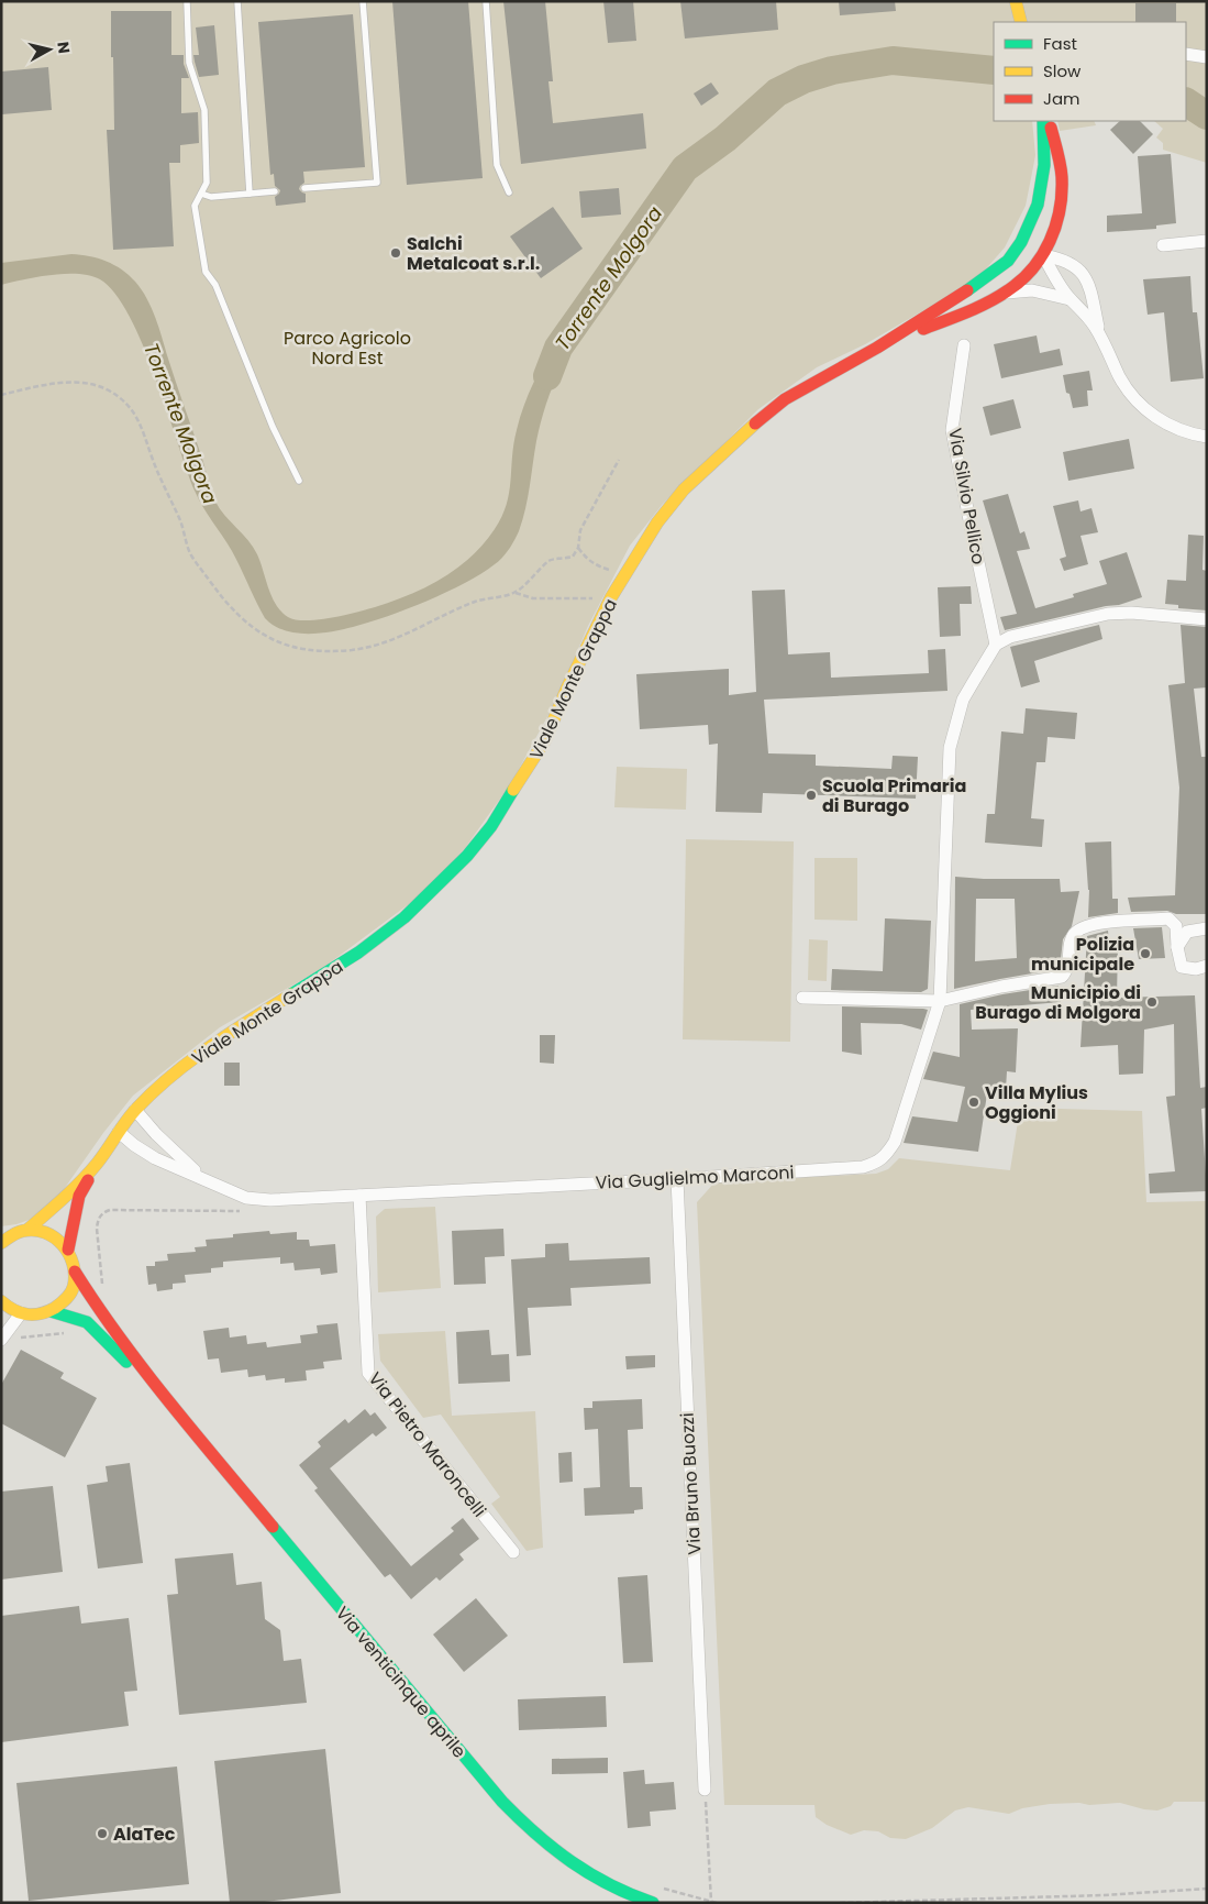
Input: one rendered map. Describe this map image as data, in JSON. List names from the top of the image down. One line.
{"streets":{"street":["Via Silvio Pellico","Viale Monte Grappa","Via Guglielmo Marconi","Via Pietro Maroncelli","Via Bruno Buozzi","Via venticinque aprile"]},"crossings":[["Via Silvio Pellico","Via Guglielmo Marconi"],["Viale Monte Grappa","Via Guglielmo Marconi"],["Viale Monte Grappa","Via venticinque aprile"],["Via Guglielmo Marconi","Via Pietro Maroncelli"],["Via Guglielmo Marconi","Via Bruno Buozzi"]],"water":["Torrente Molgora"],"parks":["Parco Agricolo Nord Est"],"places":["Salchi Metalcoat s.r.l.","Scuola Primaria di Burago","Polizia municipale","Municipio di Burago di Molgora","Villa Mylius Oggioni","AlaTec"],"legend":["Fast","Slow","Jam"],"north":"right"}
